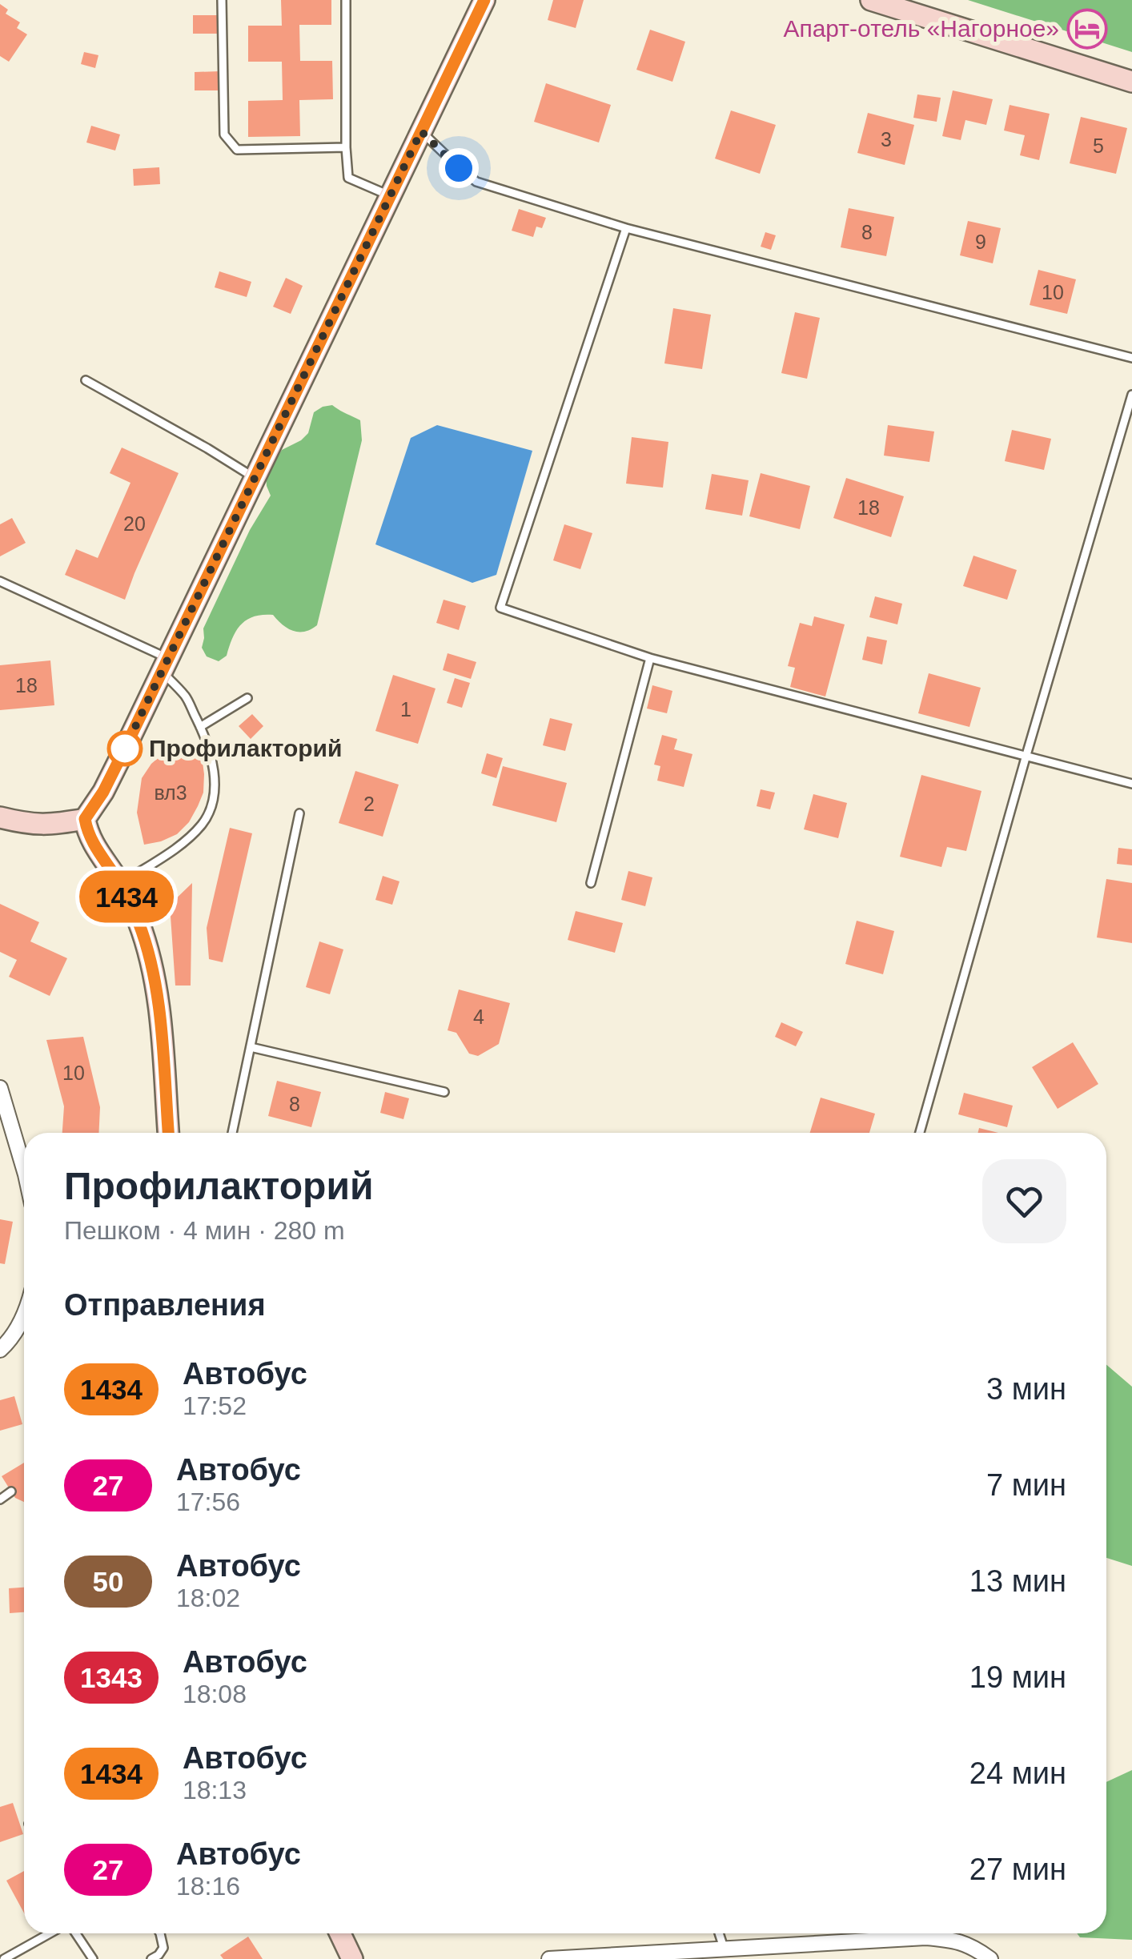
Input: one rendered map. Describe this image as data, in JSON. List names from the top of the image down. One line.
{"places":{"hotel":["Апарт-отель «Нагорное»"],"other":["Профилакторий"]},"lines":["bus line 1434"],"house_numbers":["3","5","8","9","10","18","20","18","1","вл3","2","4","10","8"],"page":{"on_map":"1434","heading":[["Профилакторий","Пешком · 4 мин · 280 m"],"Отправления"],"list":[{"mark":"1434","name":"Автобус","note":"17:52","value":"3 мин"},{"mark":"27","name":"Автобус","note":"17:56","value":"7 мин"},{"mark":"50","name":"Автобус","note":"18:02","value":"13 мин"},{"mark":"1343","name":"Автобус","note":"18:08","value":"19 мин"},{"mark":"1434","name":"Автобус","note":"18:13","value":"24 мин"},{"mark":"27","name":"Автобус","note":"18:16","value":"27 мин"}]}}
